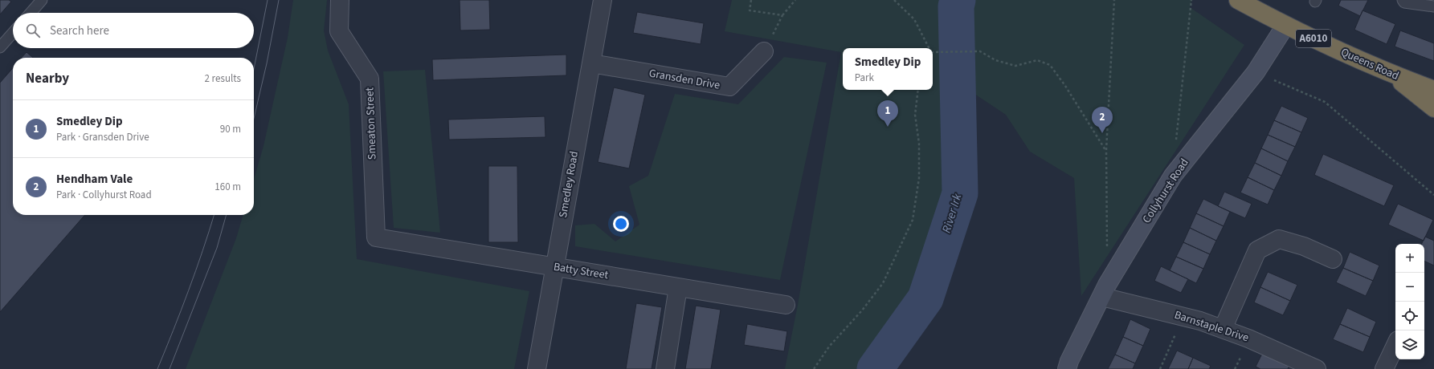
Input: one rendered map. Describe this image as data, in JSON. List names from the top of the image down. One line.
{"streets":{"highway":["A6010","Queens Road"],"street":["Gransden Drive","Smeaton Street","Smedley Road","Collyhurst Road","Batty Street","Barnstaple Drive"]},"crossings":[["A6010","Queens Road"],["Queens Road","Collyhurst Road"],["Gransden Drive","Smedley Road"],["Smeaton Street","Batty Street"],["Smedley Road","Batty Street"],["Collyhurst Road","Barnstaple Drive"]],"water":["River Irk"],"page":{"search":"Search here","popup":["Smedley Dip","Park"],"heading":["Nearby","2 results"],"list":[{"mark":"1","name":"Smedley Dip","note":"Park · Gransden Drive","value":"90 m"},{"mark":"2","name":"Hendham Vale","note":"Park · Collyhurst Road","value":"160 m"}],"pins":["1","2"],"map_buttons":["+","−"]}}
